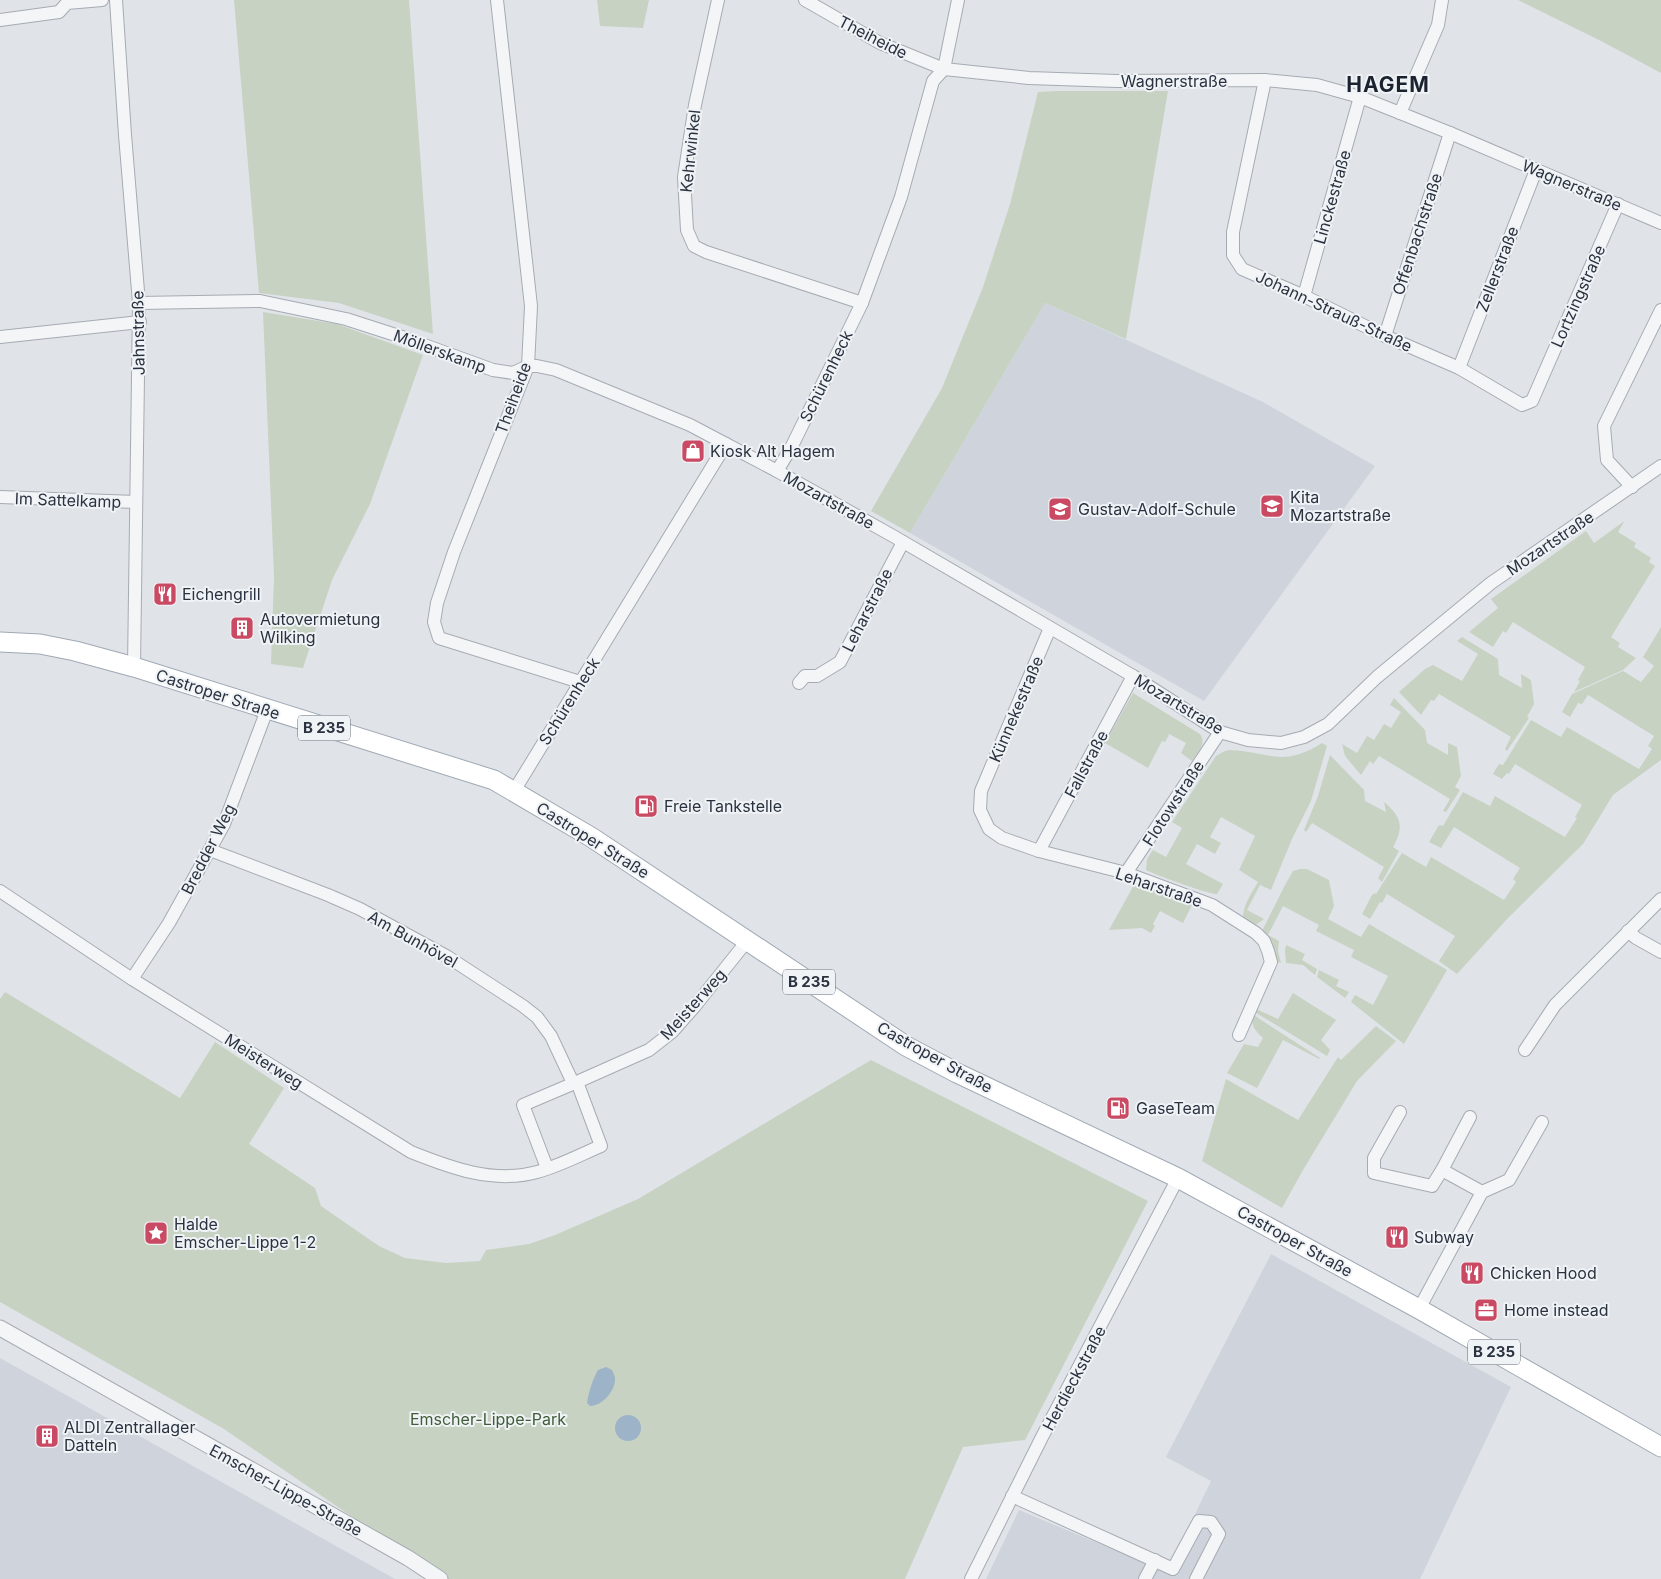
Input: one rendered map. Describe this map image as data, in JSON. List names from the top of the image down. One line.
{"streets":{"main road":["Castroper Straße","B 235"],"street":["Theiheide","Wagnerstraße","Kehrwinkel","Linckestraße","Offenbachstraße","Zellerstraße","Lortzingstraße","Johann-Strauß-Straße","Jahnstraße","Möllerskamp","Schürenheck","Im Sattelkamp","Mozartstraße","Leharstraße","Künnekestraße","Fallstraße","Flotowstraße","Bredder Weg","Am Bunhövel","Meisterweg","Herdieckstraße","Emscher-Lippe-Straße"]},"crossings":[["Theiheide","Wagnerstraße"],["Theiheide","Möllerskamp"],["Theiheide","Schürenheck"],["Wagnerstraße","Linckestraße"],["Wagnerstraße","Offenbachstraße"],["Wagnerstraße","Zellerstraße"],["Wagnerstraße","Lortzingstraße"],["Wagnerstraße","Johann-Strauß-Straße"],["Wagnerstraße","Schürenheck"],["Kehrwinkel","Schürenheck"],["Linckestraße","Johann-Strauß-Straße"],["Offenbachstraße","Johann-Strauß-Straße"],["Zellerstraße","Johann-Strauß-Straße"],["Lortzingstraße","Johann-Strauß-Straße"],["Jahnstraße","Möllerskamp"],["Jahnstraße","Im Sattelkamp"],["Jahnstraße","Castroper Straße"],["Möllerskamp","Schürenheck"],["Schürenheck","Mozartstraße"],["Schürenheck","Castroper Straße"],["Mozartstraße","Leharstraße"],["Mozartstraße","Künnekestraße"],["Mozartstraße","Fallstraße"],["Mozartstraße","Flotowstraße"],["Leharstraße","Künnekestraße"],["Leharstraße","Fallstraße"],["Leharstraße","Flotowstraße"],["Castroper Straße","Bredder Weg"],["Castroper Straße","Meisterweg"],["Castroper Straße","Herdieckstraße"],["Bredder Weg","Am Bunhövel"],["Bredder Weg","Meisterweg"],["Am Bunhövel","Meisterweg"]],"districts":["HAGEM"],"parks":["Emscher-Lippe-Park"],"places":{"shop":["Kiosk Alt Hagem"],"school or university":["Kita Mozartstraße","Gustav-Adolf-Schule"],"restaurant":["Eichengrill","Subway","Chicken Hood"],"building":["Autovermietung Wilking","ALDI Zentrallager Datteln"],"fuel station":["Freie Tankstelle","GaseTeam"],"place":["Halde Emscher-Lippe 1-2"],"office":["Home instead"]}}
